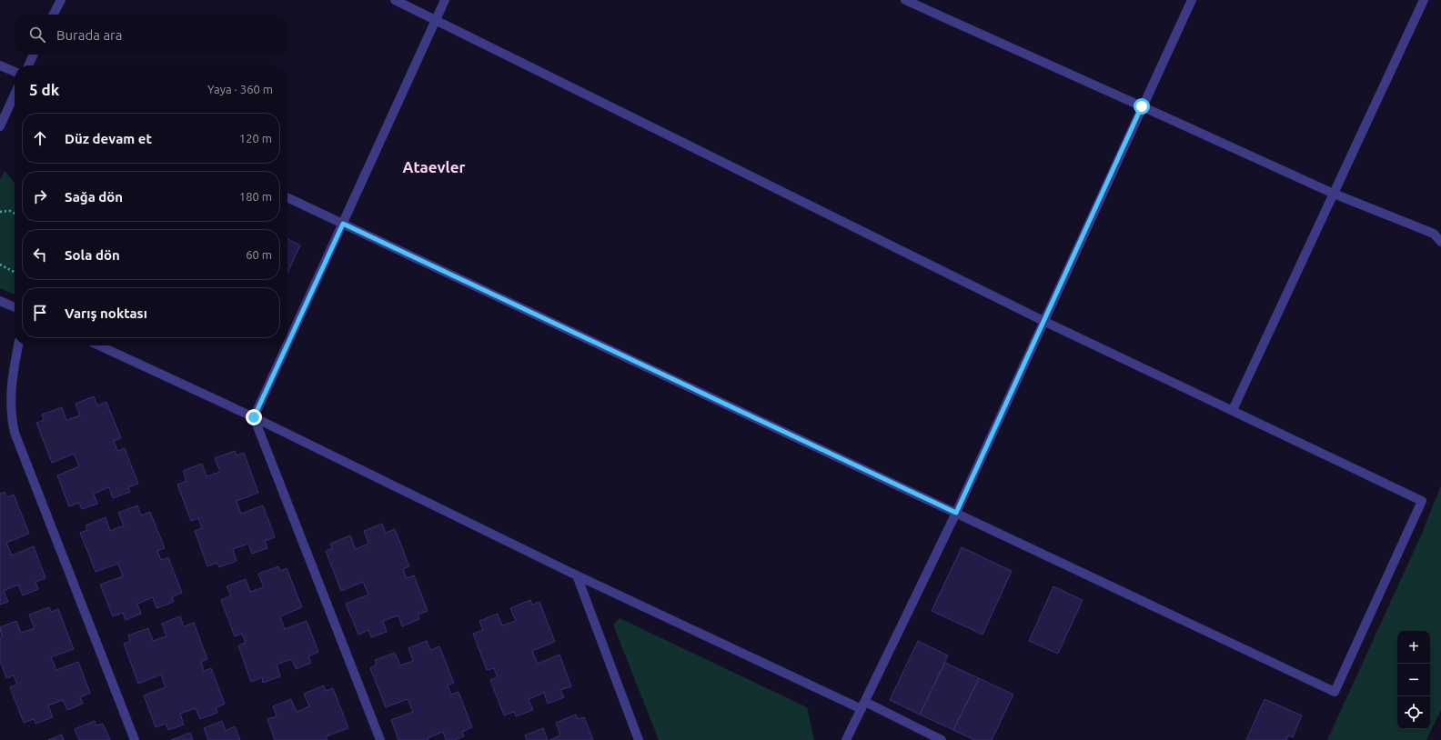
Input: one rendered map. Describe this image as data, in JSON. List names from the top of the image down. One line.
{"districts":["Ataevler"],"page":{"search":"Burada ara","heading":["5 dk","Yaya · 360 m"],"list":[["Düz devam et","120 m"],["Sağa dön","180 m"],["Sola dön","60 m"],"Varış noktası"],"map_buttons":["+","−"]}}
